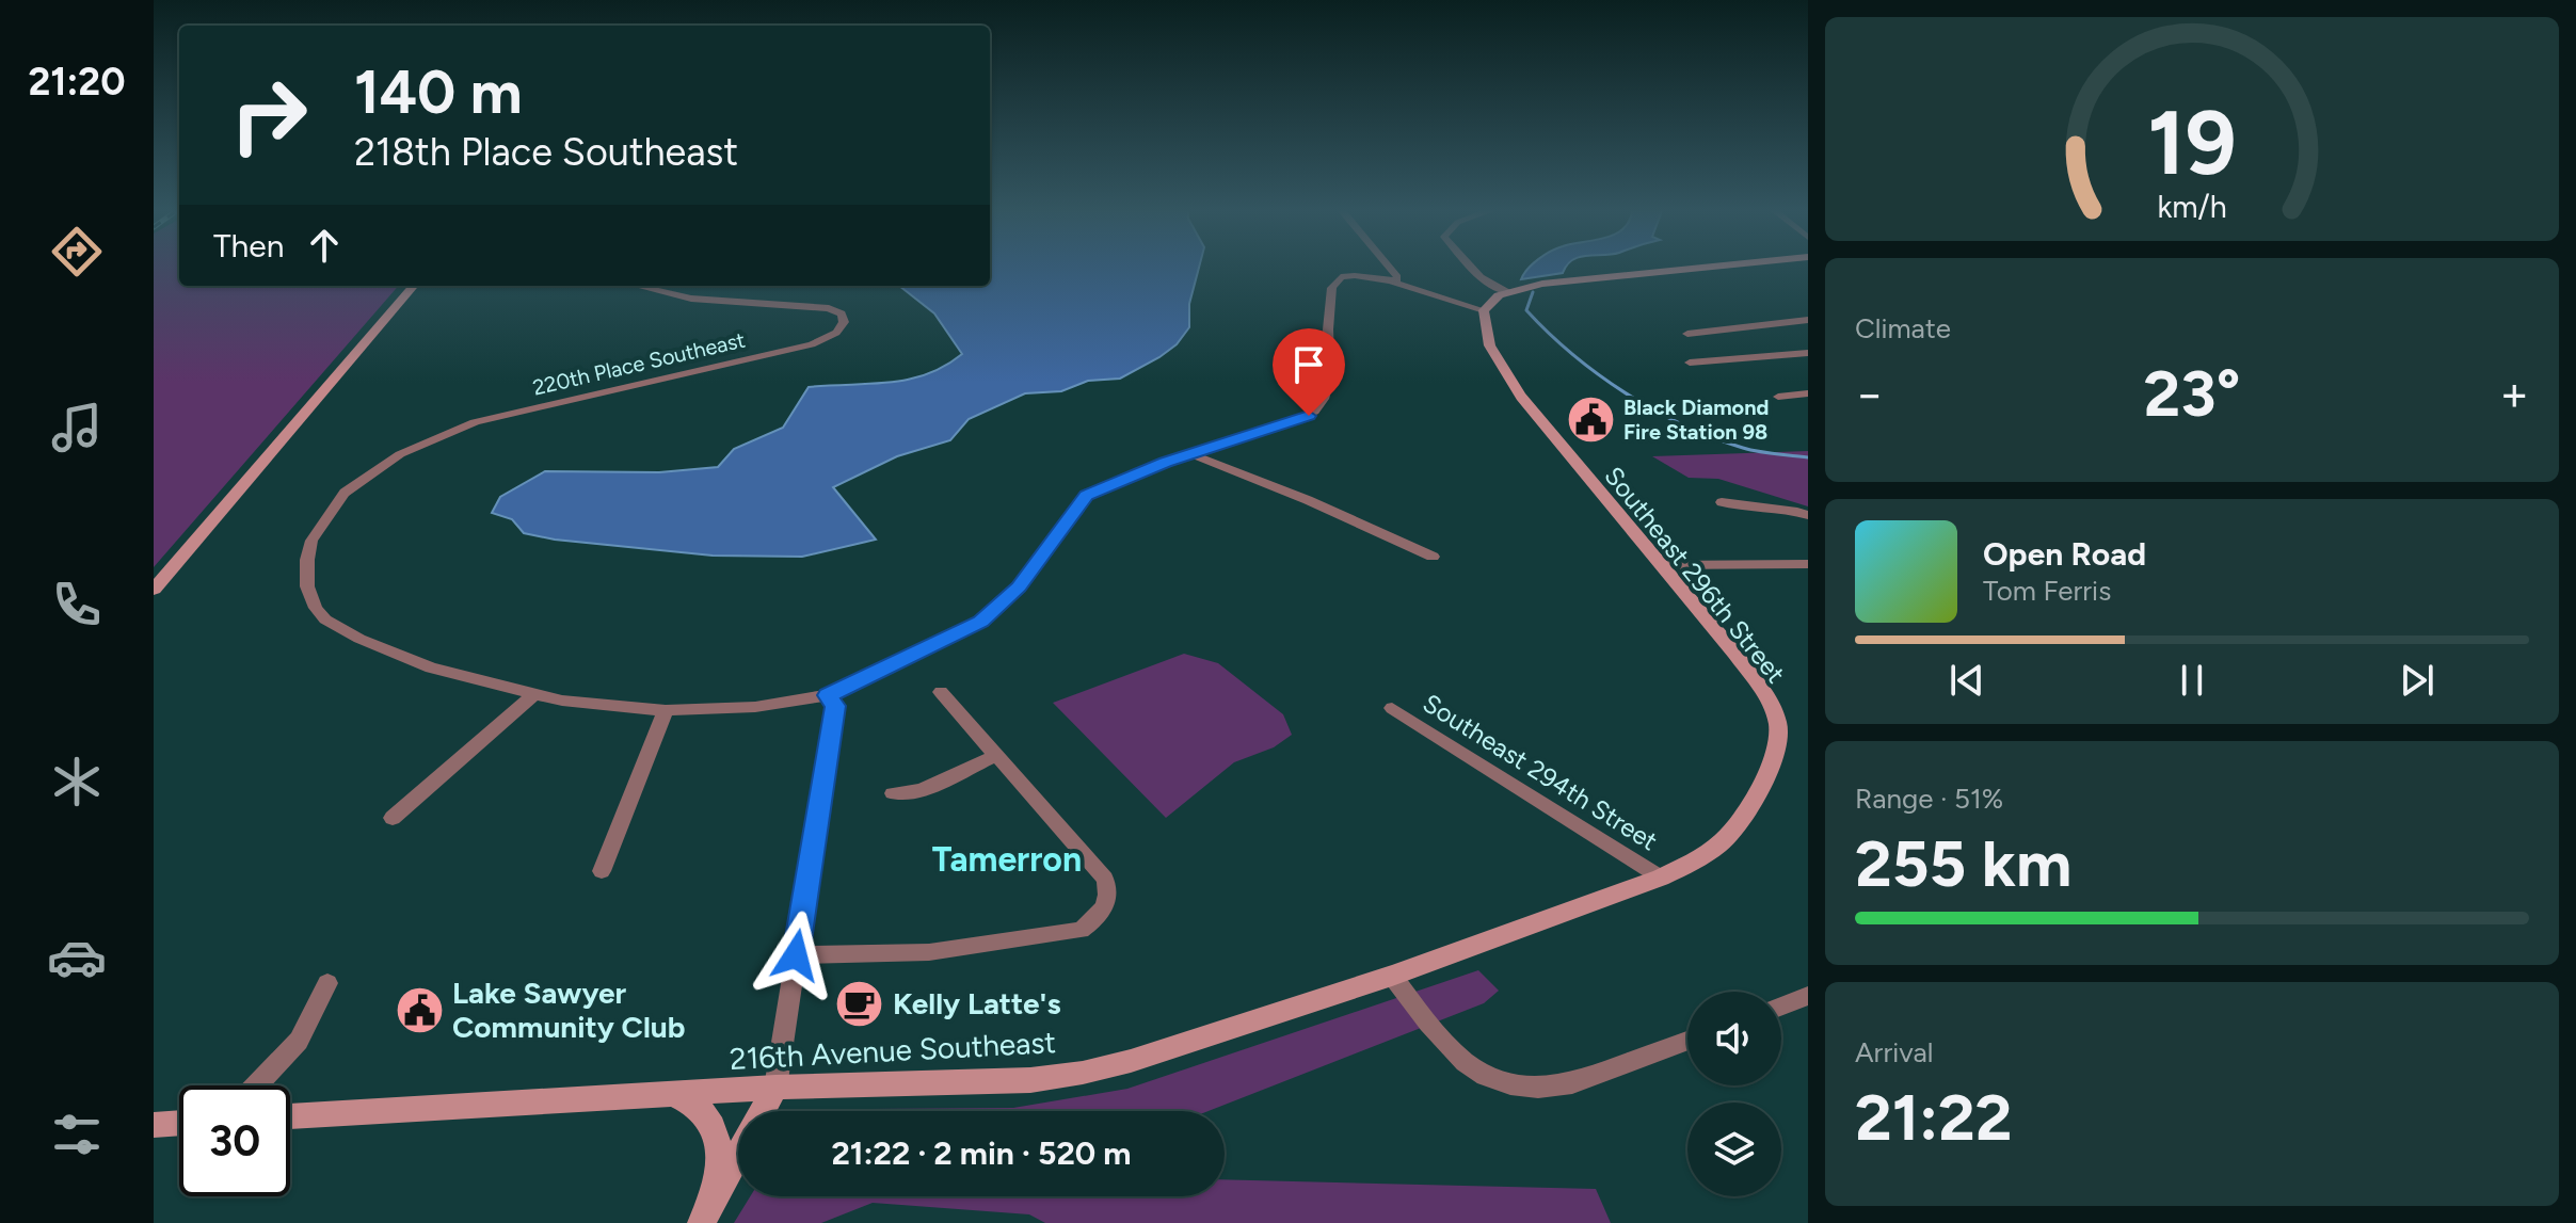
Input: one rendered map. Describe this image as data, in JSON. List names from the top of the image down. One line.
{"streets":{"street":["220th Place Southeast","Southeast 296th Street","Southeast 294th Street","216th Avenue Southeast"]},"crossings":[["Southeast 296th Street","216th Avenue Southeast"],["Southeast 294th Street","216th Avenue Southeast"]],"districts":["Tamerron"],"places":{"public building":["Black Diamond Fire Station 98","Lake Sawyer Community Club"],"cafe":["Kelly Latte's"]},"page":{"tabs":"21:20","turn":["140 m","218th Place Southeast"],"then":"Then","tile":["Climate",["Range · 51%","255 km"],["Arrival","21:22"]],"heat":["−","23°","+"],"song":["Open Road","Tom Ferris"],"limit":"30","trip":"21:22 · 2 min · 520 m","gauge":["19","km/h"]}}
